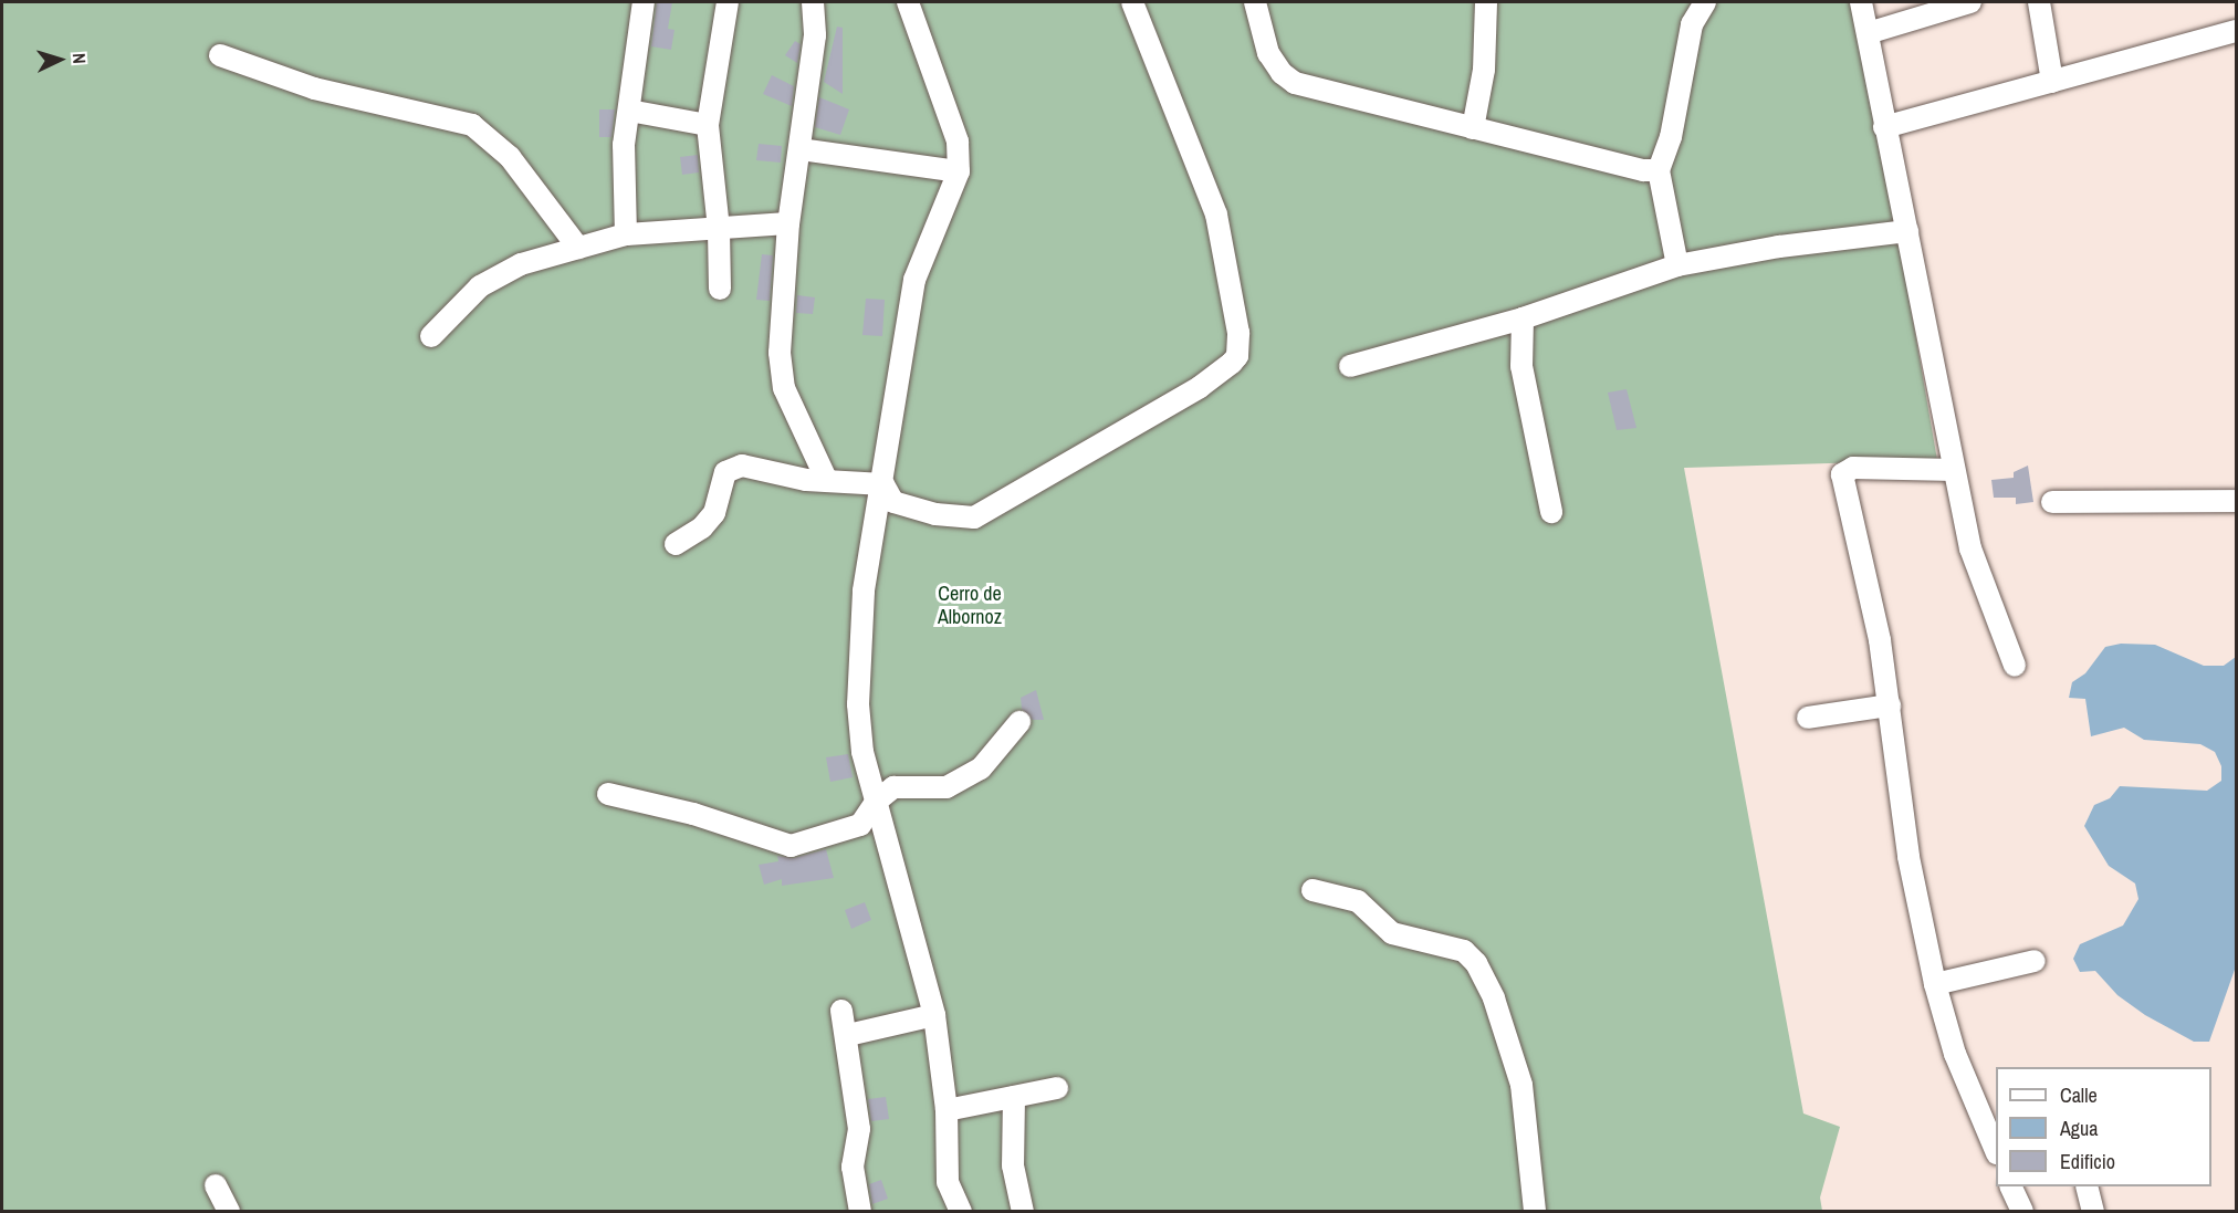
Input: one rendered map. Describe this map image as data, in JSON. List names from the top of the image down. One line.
{"parks":["Cerro de Albornoz"],"legend":["Calle","Agua","Edificio"],"north":"right"}
